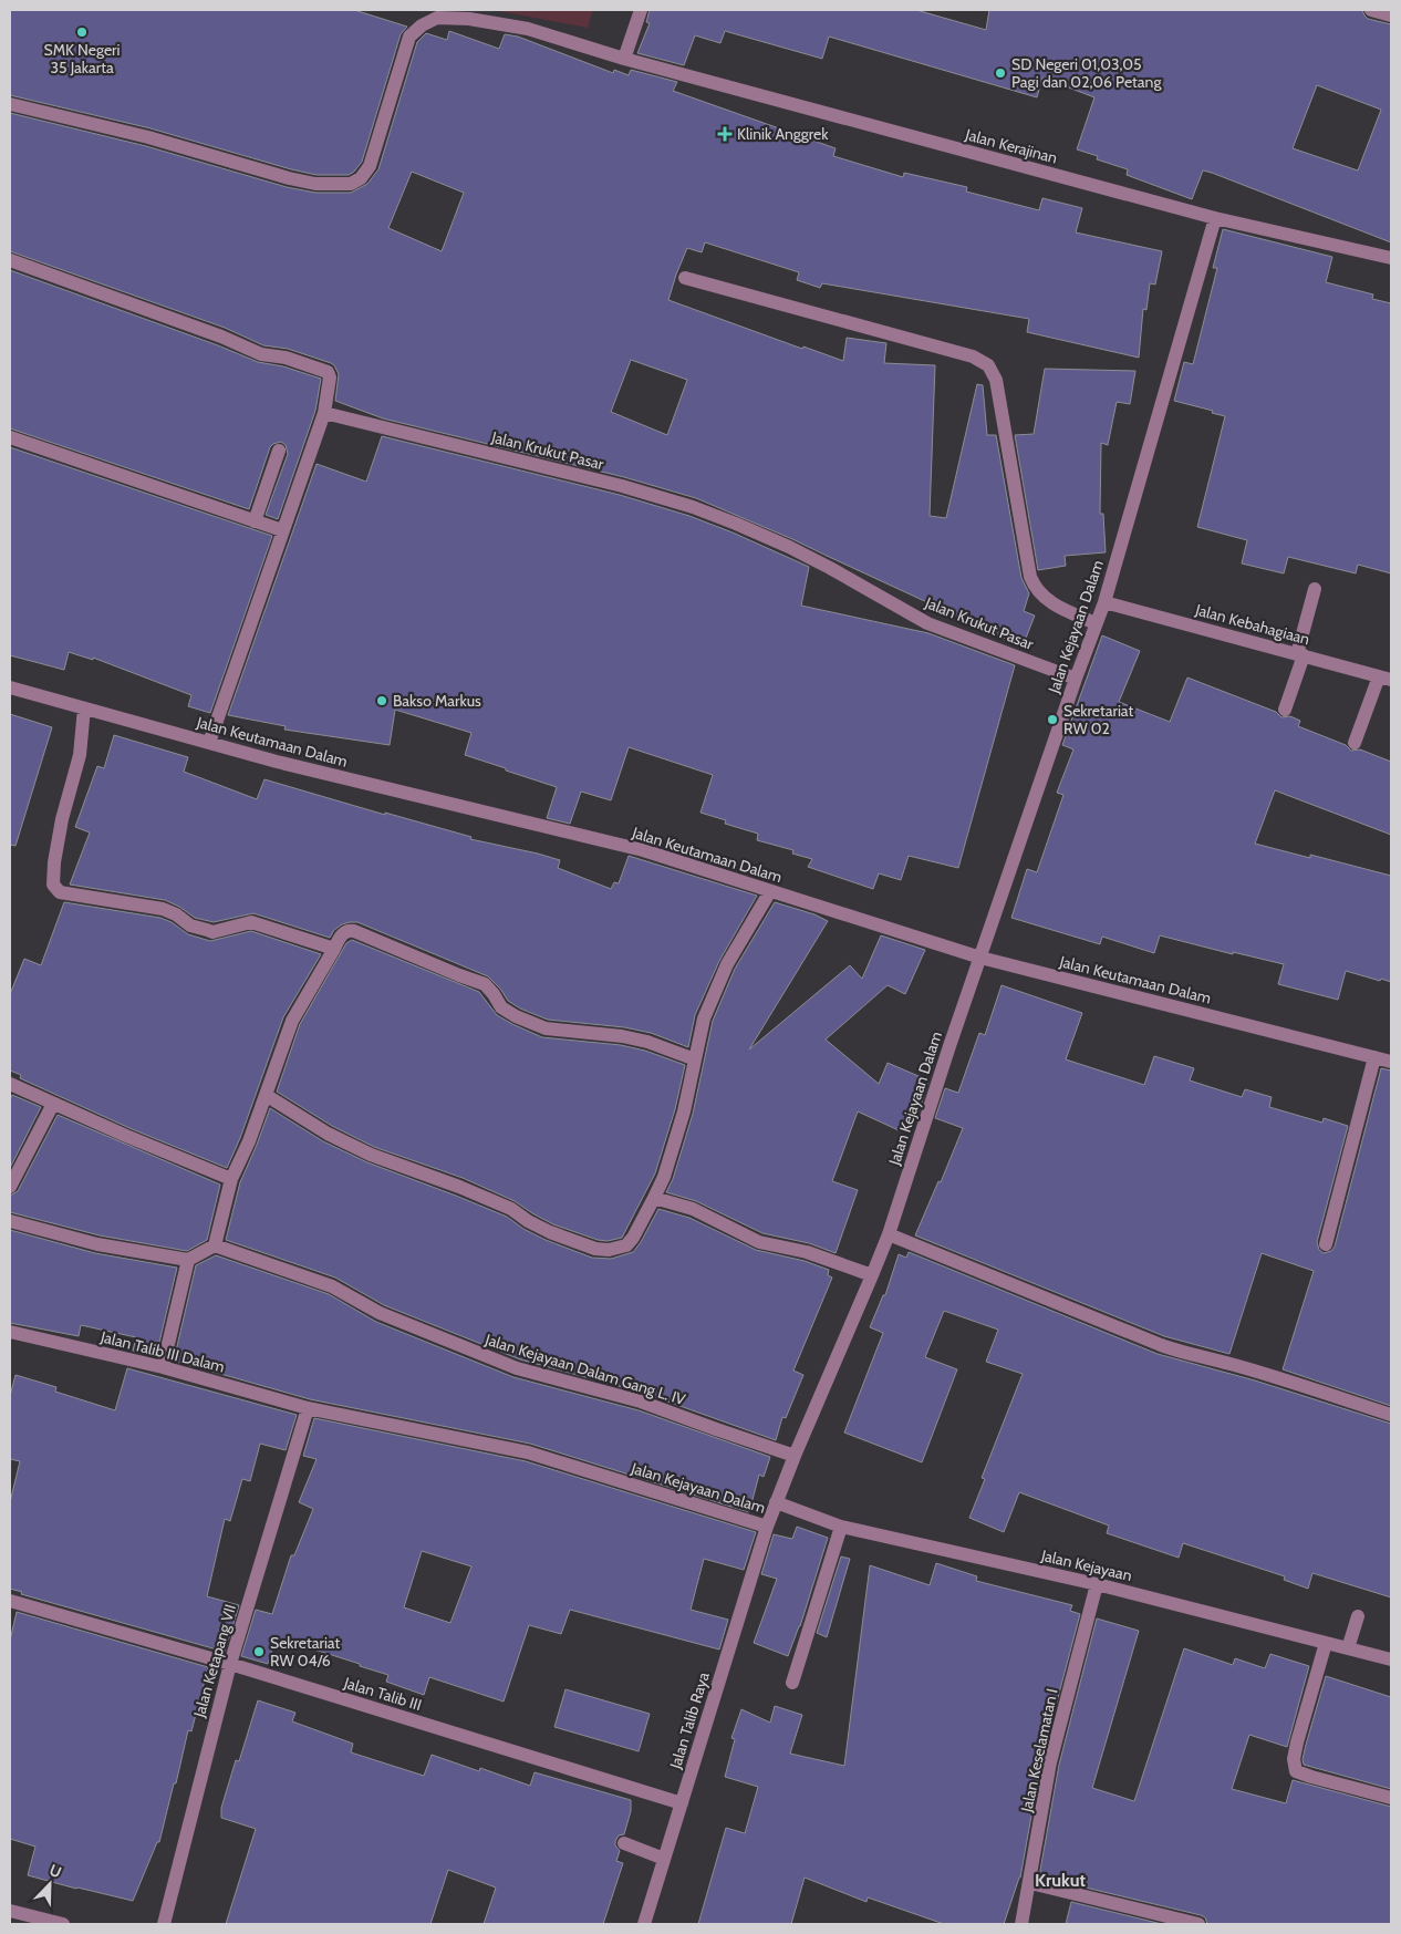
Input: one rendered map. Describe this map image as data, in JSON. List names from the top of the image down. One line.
{"streets":{"street":["Jalan Kerajinan","Jalan Krukut Pasar","Jalan Kebahagiaan","Jalan Kejayaan Dalam","Jalan Keutamaan Dalam","Jalan Talib III Dalam","Jalan Kejayaan Dalam Gang L. IV","Jalan Kejayaan","Jalan Ketapang VII","Jalan Talib III","Jalan Talib Raya","Jalan Keselamatan I"]},"crossings":[["Jalan Kerajinan","Jalan Kejayaan Dalam"],["Jalan Krukut Pasar","Jalan Kejayaan Dalam"],["Jalan Kebahagiaan","Jalan Kejayaan Dalam"],["Jalan Kejayaan Dalam","Jalan Keutamaan Dalam"],["Jalan Kejayaan Dalam","Jalan Talib III Dalam"],["Jalan Kejayaan Dalam","Jalan Kejayaan Dalam Gang L. IV"],["Jalan Kejayaan Dalam","Jalan Kejayaan"],["Jalan Kejayaan Dalam","Jalan Ketapang VII"],["Jalan Kejayaan Dalam","Jalan Talib Raya"],["Jalan Talib III Dalam","Jalan Ketapang VII"],["Jalan Kejayaan","Jalan Keselamatan I"],["Jalan Ketapang VII","Jalan Talib III"],["Jalan Talib III","Jalan Talib Raya"]],"districts":["Krukut"],"places":{"other":["SMK Negeri 35 Jakarta","SD Negeri 01,03,05 Pagi dan 02,06 Petang","Bakso Markus","Sekretariat RW 02","Sekretariat RW 04/6"],"health":["Klinik Anggrek"]},"north":"top right"}
